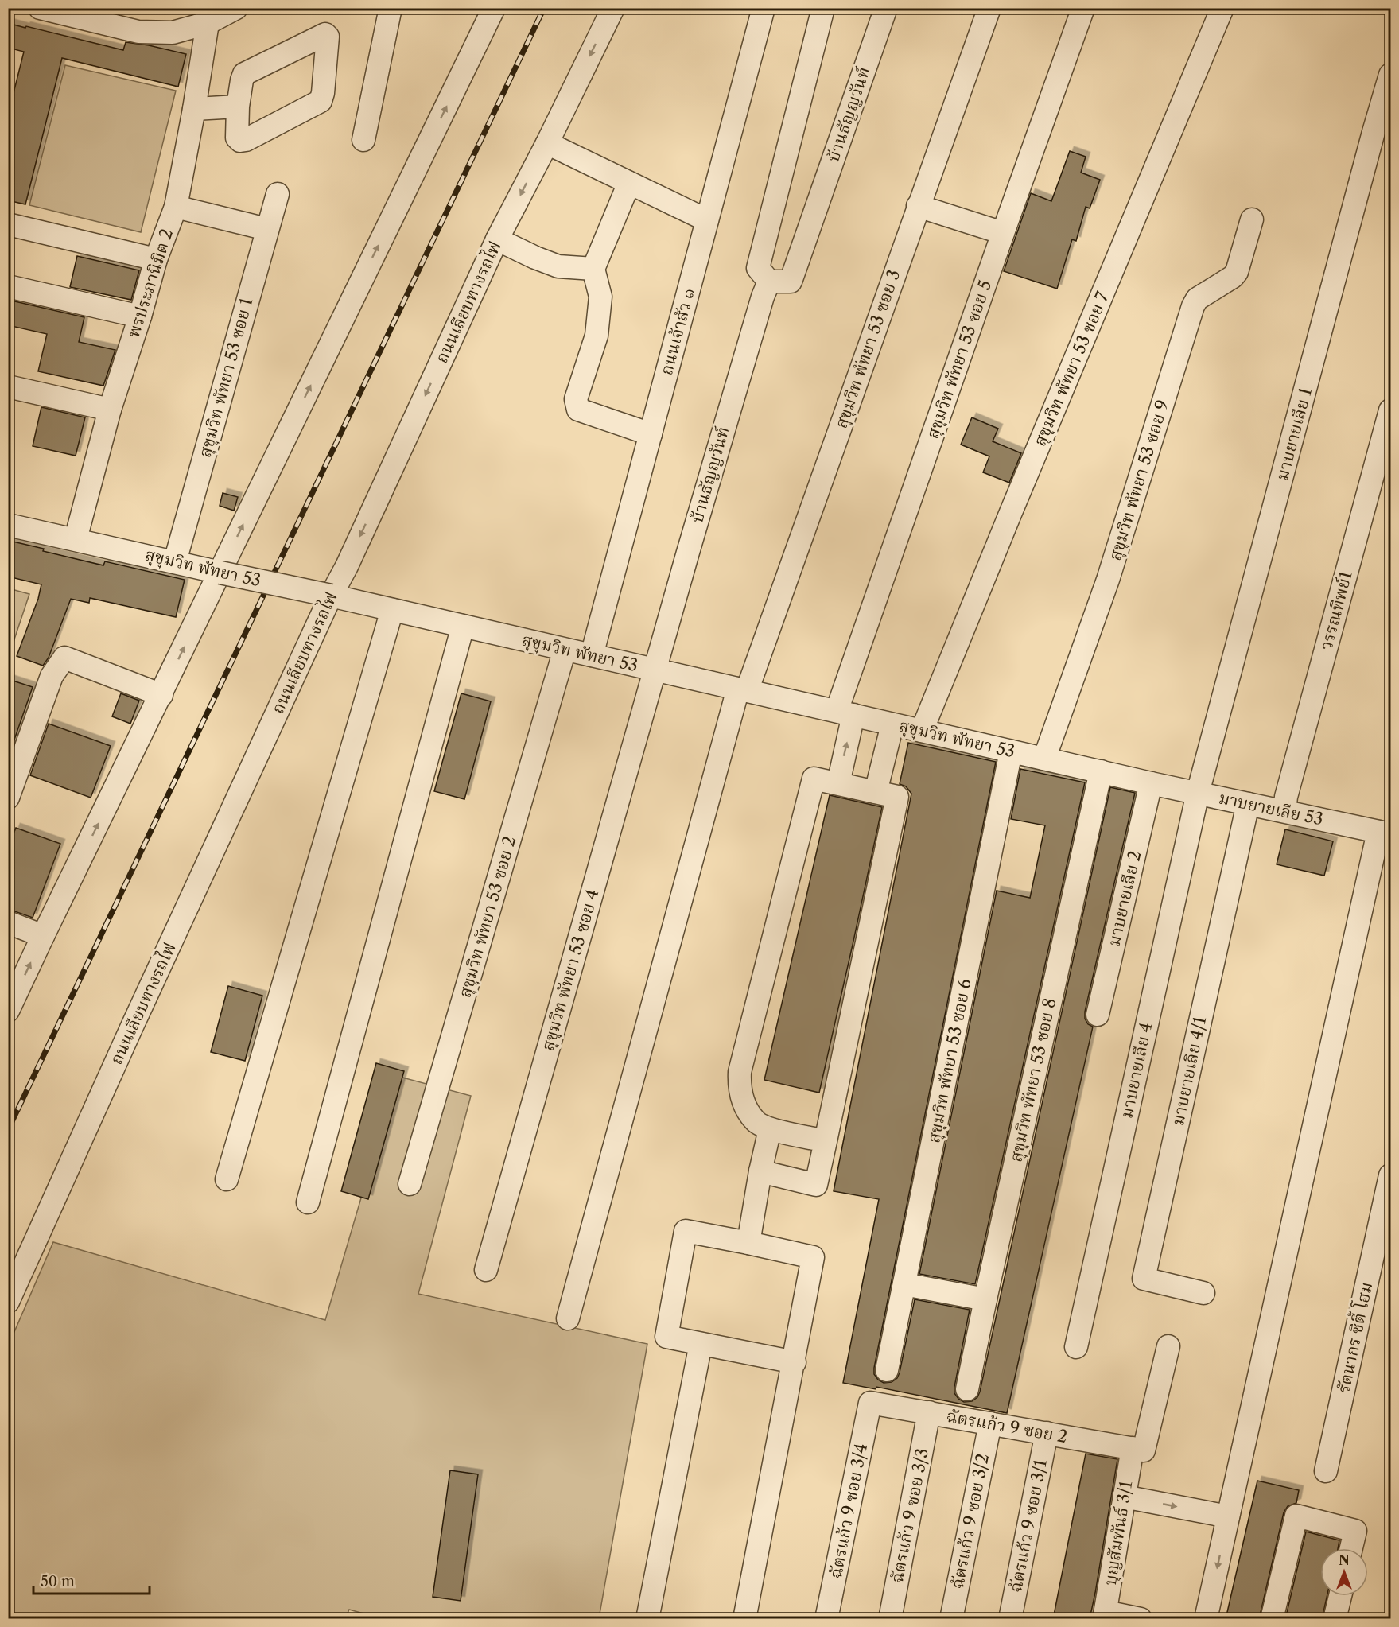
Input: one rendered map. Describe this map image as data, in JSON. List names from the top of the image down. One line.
{"streets":{"street":["บ้านธัญญวันท์","พรประภานิมิต 2","ถนนเลียบทางรถไฟ","ถนนเจ้าสัว ๑","สุขุมวิท พัทยา 53 ซอย 3","สุขุมวิท พัทยา 53 ซอย 5","สุขุมวิท พัทยา 53 ซอย 7","สุขุมวิท พัทยา 53 ซอย 1","มาบยายเลีย 1","สุขุมวิท พัทยา 53 ซอย 9","สุขุมวิท พัทยา 53","วรรณทิพย์1","มาบยายเลีย 53","มาบยายเลีย 2","สุขุมวิท พัทยา 53 ซอย 2","สุขุมวิท พัทยา 53 ซอย 4","สุขุมวิท พัทยา 53 ซอย 6","มาบยายเลีย 4","มาบยายเลีย 4/1","สุขุมวิท พัทยา 53 ซอย 8","รัตนากร ซิตี้ โฮม","ฉัตรแก้ว 9 ซอย 2","ฉัตรแก้ว 9 ซอย 3/4","ฉัตรแก้ว 9 ซอย 3/3","ฉัตรแก้ว 9 ซอย 3/2","ฉัตรแก้ว 9 ซอย 3/1","บุญสัมพันธ์ 3/1"]},"crossings":[["บ้านธัญญวันท์","สุขุมวิท พัทยา 53"],["บ้านธัญญวันท์","สุขุมวิท พัทยา 53 ซอย 4"],["พรประภานิมิต 2","สุขุมวิท พัทยา 53"],["ถนนเลียบทางรถไฟ","สุขุมวิท พัทยา 53"],["ถนนเจ้าสัว ๑","สุขุมวิท พัทยา 53"],["สุขุมวิท พัทยา 53 ซอย 3","สุขุมวิท พัทยา 53"],["สุขุมวิท พัทยา 53 ซอย 5","สุขุมวิท พัทยา 53"],["สุขุมวิท พัทยา 53 ซอย 7","สุขุมวิท พัทยา 53"],["สุขุมวิท พัทยา 53 ซอย 1","สุขุมวิท พัทยา 53"],["มาบยายเลีย 1","มาบยายเลีย 53"],["มาบยายเลีย 1","มาบยายเลีย 4"],["สุขุมวิท พัทยา 53 ซอย 9","สุขุมวิท พัทยา 53"],["สุขุมวิท พัทยา 53","มาบยายเลีย 53"],["สุขุมวิท พัทยา 53","มาบยายเลีย 2"],["สุขุมวิท พัทยา 53","สุขุมวิท พัทยา 53 ซอย 2"],["สุขุมวิท พัทยา 53","สุขุมวิท พัทยา 53 ซอย 4"],["สุขุมวิท พัทยา 53","สุขุมวิท พัทยา 53 ซอย 6"],["สุขุมวิท พัทยา 53","สุขุมวิท พัทยา 53 ซอย 8"],["วรรณทิพย์1","มาบยายเลีย 53"],["มาบยายเลีย 53","มาบยายเลีย 2"],["มาบยายเลีย 53","มาบยายเลีย 4"],["มาบยายเลีย 53","มาบยายเลีย 4/1"],["ฉัตรแก้ว 9 ซอย 2","ฉัตรแก้ว 9 ซอย 3/4"],["ฉัตรแก้ว 9 ซอย 2","ฉัตรแก้ว 9 ซอย 3/3"],["ฉัตรแก้ว 9 ซอย 2","ฉัตรแก้ว 9 ซอย 3/2"],["ฉัตรแก้ว 9 ซอย 2","ฉัตรแก้ว 9 ซอย 3/1"],["ฉัตรแก้ว 9 ซอย 2","บุญสัมพันธ์ 3/1"]],"scale_bar":"50 m","north":"top"}
